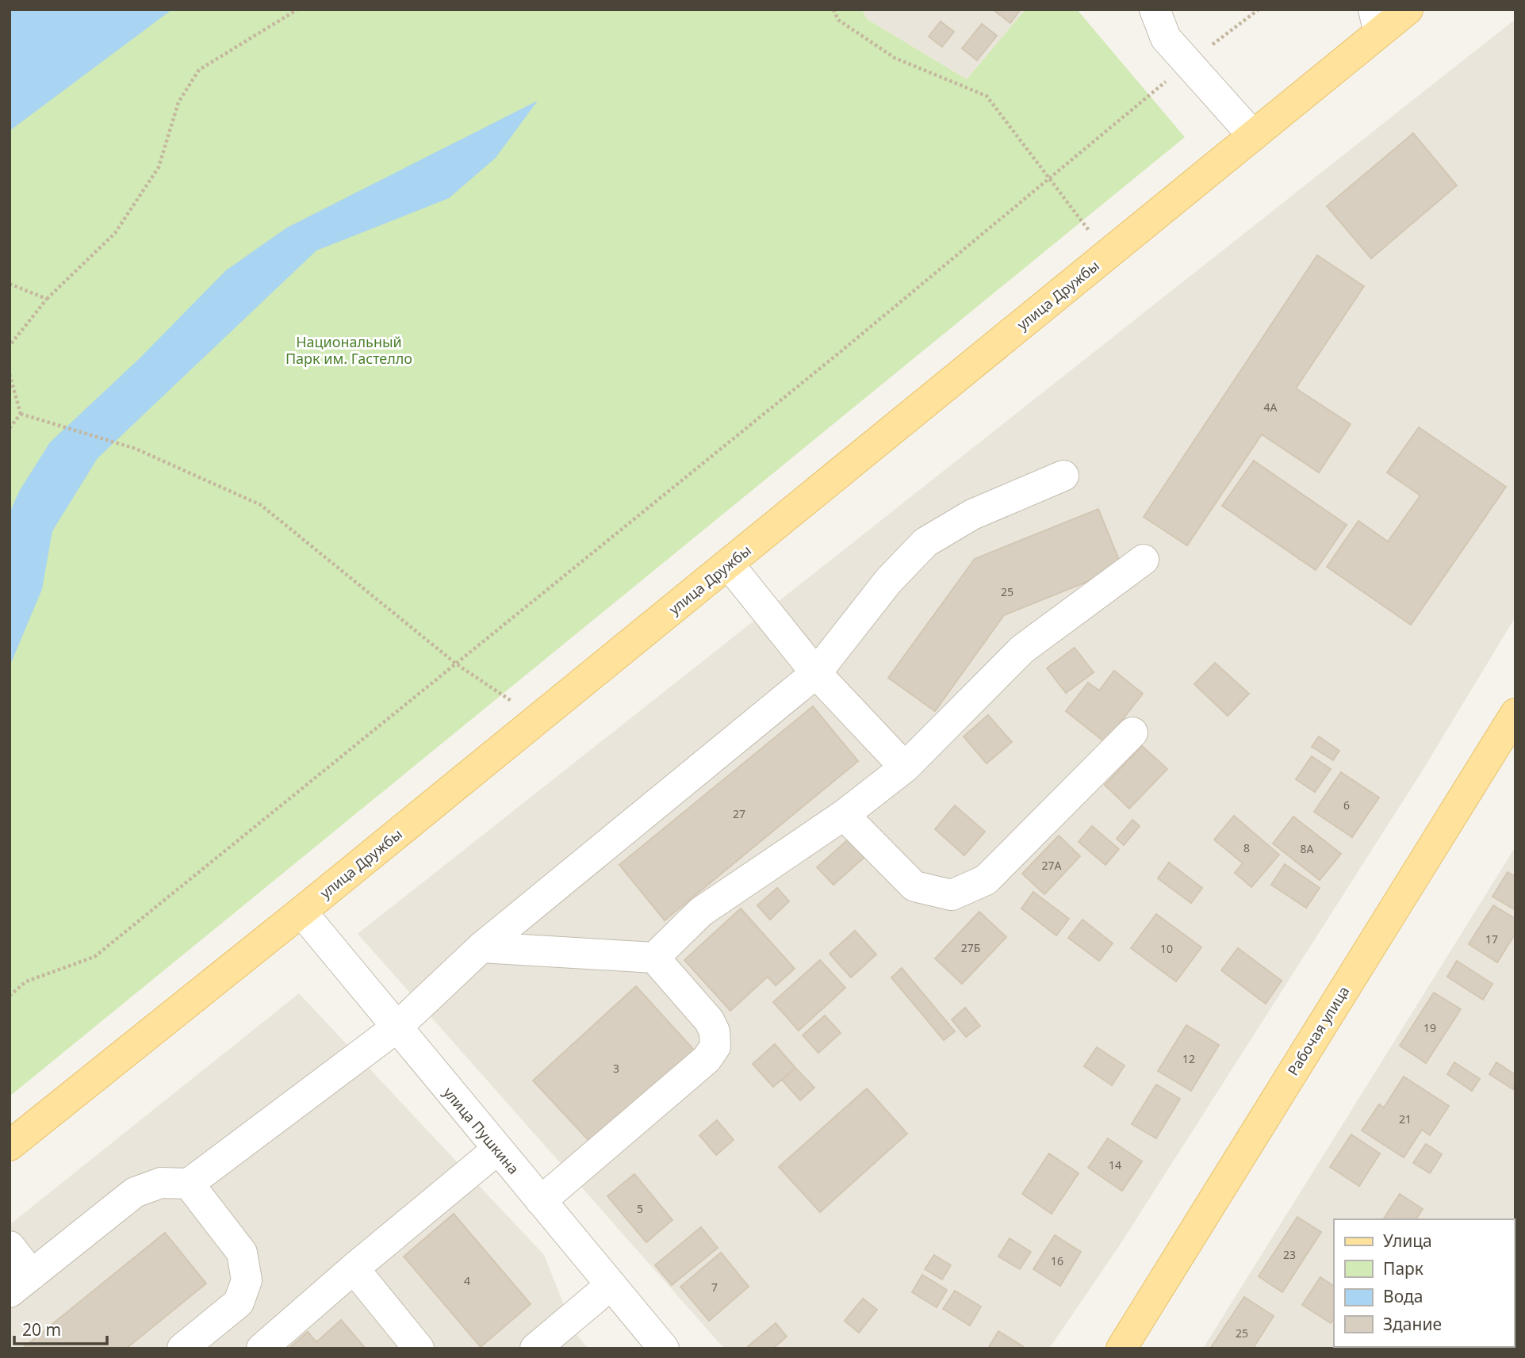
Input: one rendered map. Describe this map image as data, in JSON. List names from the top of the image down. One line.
{"streets":{"main road":["улица Дружбы","Рабочая улица"],"street":["улица Пушкина"]},"crossings":[["улица Дружбы","улица Пушкина"]],"parks":["Национальный Парк им. Гастелло"],"house_numbers":["4А","25","6","27","8","8А","27А","17","27Б","10","19","12","3","21","14","5","23","16","4","7","25"],"legend":["Улица","Парк","Вода","Здание"],"scale_bar":"20 m"}
